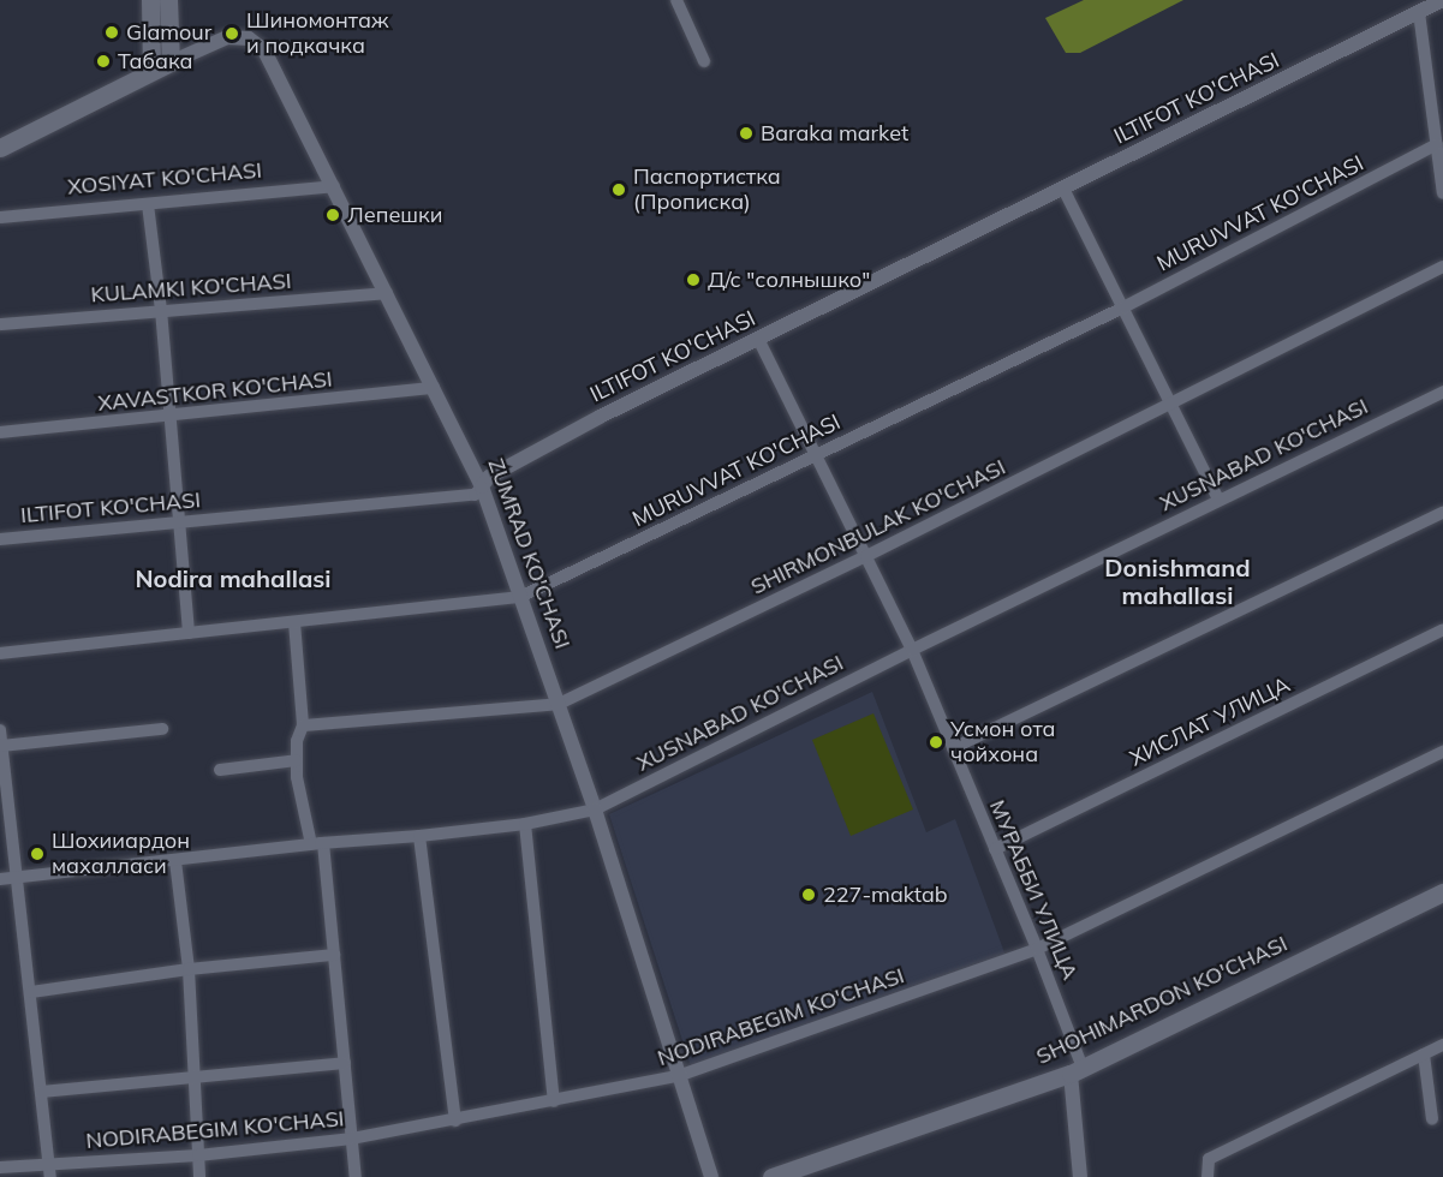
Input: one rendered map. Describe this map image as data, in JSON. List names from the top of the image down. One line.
{"streets":{"main road":["ZUMRAD KO'CHASI","SHOHIMARDON KO'CHASI"],"street":["ILTIFOT KO'CHASI","XOSIYAT KO'CHASI","MURUVVAT KO'CHASI","KULAMKI KO'CHASI","XAVASTKOR KO'CHASI","XUSNABAD KO'CHASI","SHIRMONBULAK KO'CHASI","ХИСЛАТ УЛИЦА","МУРАББИ УЛИЦА","NODIRABEGIM KO'CHASI"]},"crossings":[["ILTIFOT KO'CHASI","ZUMRAD KO'CHASI"],["ILTIFOT KO'CHASI","МУРАББИ УЛИЦА"],["XOSIYAT KO'CHASI","ZUMRAD KO'CHASI"],["MURUVVAT KO'CHASI","ZUMRAD KO'CHASI"],["MURUVVAT KO'CHASI","МУРАББИ УЛИЦА"],["KULAMKI KO'CHASI","ZUMRAD KO'CHASI"],["XAVASTKOR KO'CHASI","ZUMRAD KO'CHASI"],["XUSNABAD KO'CHASI","ZUMRAD KO'CHASI"],["XUSNABAD KO'CHASI","МУРАББИ УЛИЦА"],["SHIRMONBULAK KO'CHASI","ZUMRAD KO'CHASI"],["SHIRMONBULAK KO'CHASI","МУРАББИ УЛИЦА"],["ZUMRAD KO'CHASI","NODIRABEGIM KO'CHASI"],["ХИСЛАТ УЛИЦА","МУРАББИ УЛИЦА"],["МУРАББИ УЛИЦА","SHOHIMARDON KO'CHASI"],["МУРАББИ УЛИЦА","NODIRABEGIM KO'CHASI"]],"districts":["Donishmand mahallasi","Nodira mahallasi"],"places":["Glamour","Шиномонтаж и подкачка","Табака","Baraka market","Паспортистка (Прописка)","Лепешки","Д/с \"солнышко\"","Усмон ота чойхона","Шохииардон махалласи","227-maktab"]}
